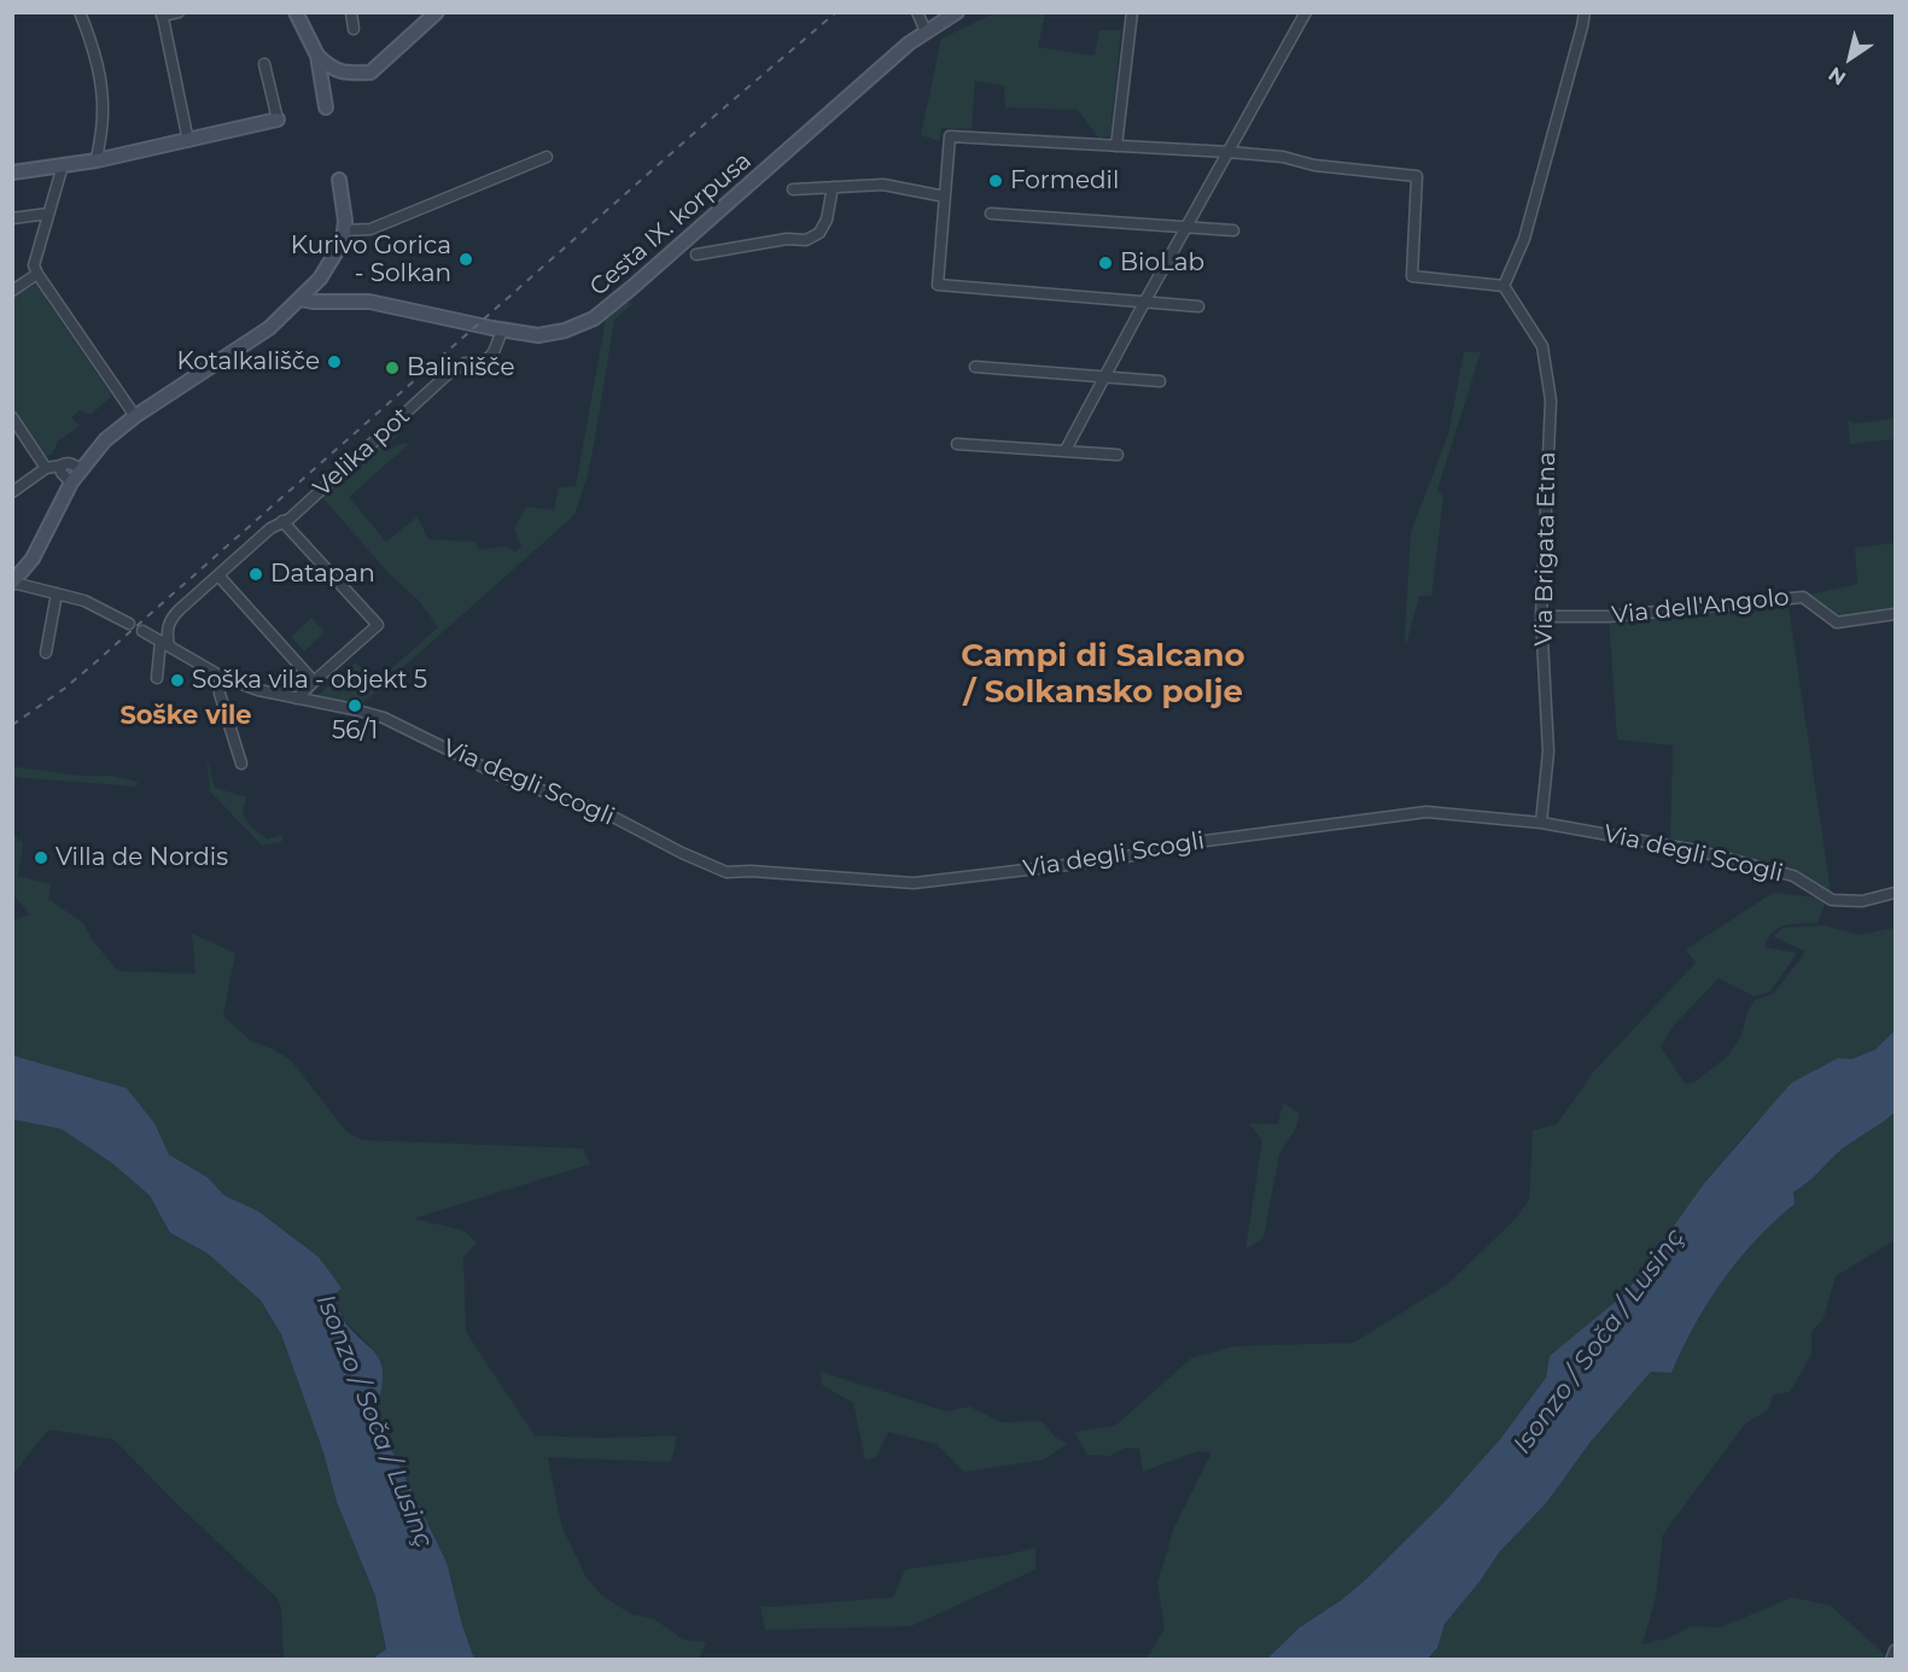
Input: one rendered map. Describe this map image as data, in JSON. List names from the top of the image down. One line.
{"streets":{"main road":["Cesta IX. korpusa"],"street":["Velika pot","Via Brigata Etna","Via dell'Angolo","Via degli Scogli"]},"crossings":[["Cesta IX. korpusa","Velika pot"],["Via Brigata Etna","Via dell'Angolo"],["Via Brigata Etna","Via degli Scogli"]],"districts":["Campi di Salcano / Solkansko polje","Soške vile"],"water":["Isonzo / Soča / Lusinç"],"places":["Formedil","Kurivo Gorica - Solkan","BioLab","Kotalkališče","Balinišče","Datapan","Soška vila - objekt 5","56/1","Villa de Nordis"],"north":"bottom left"}
